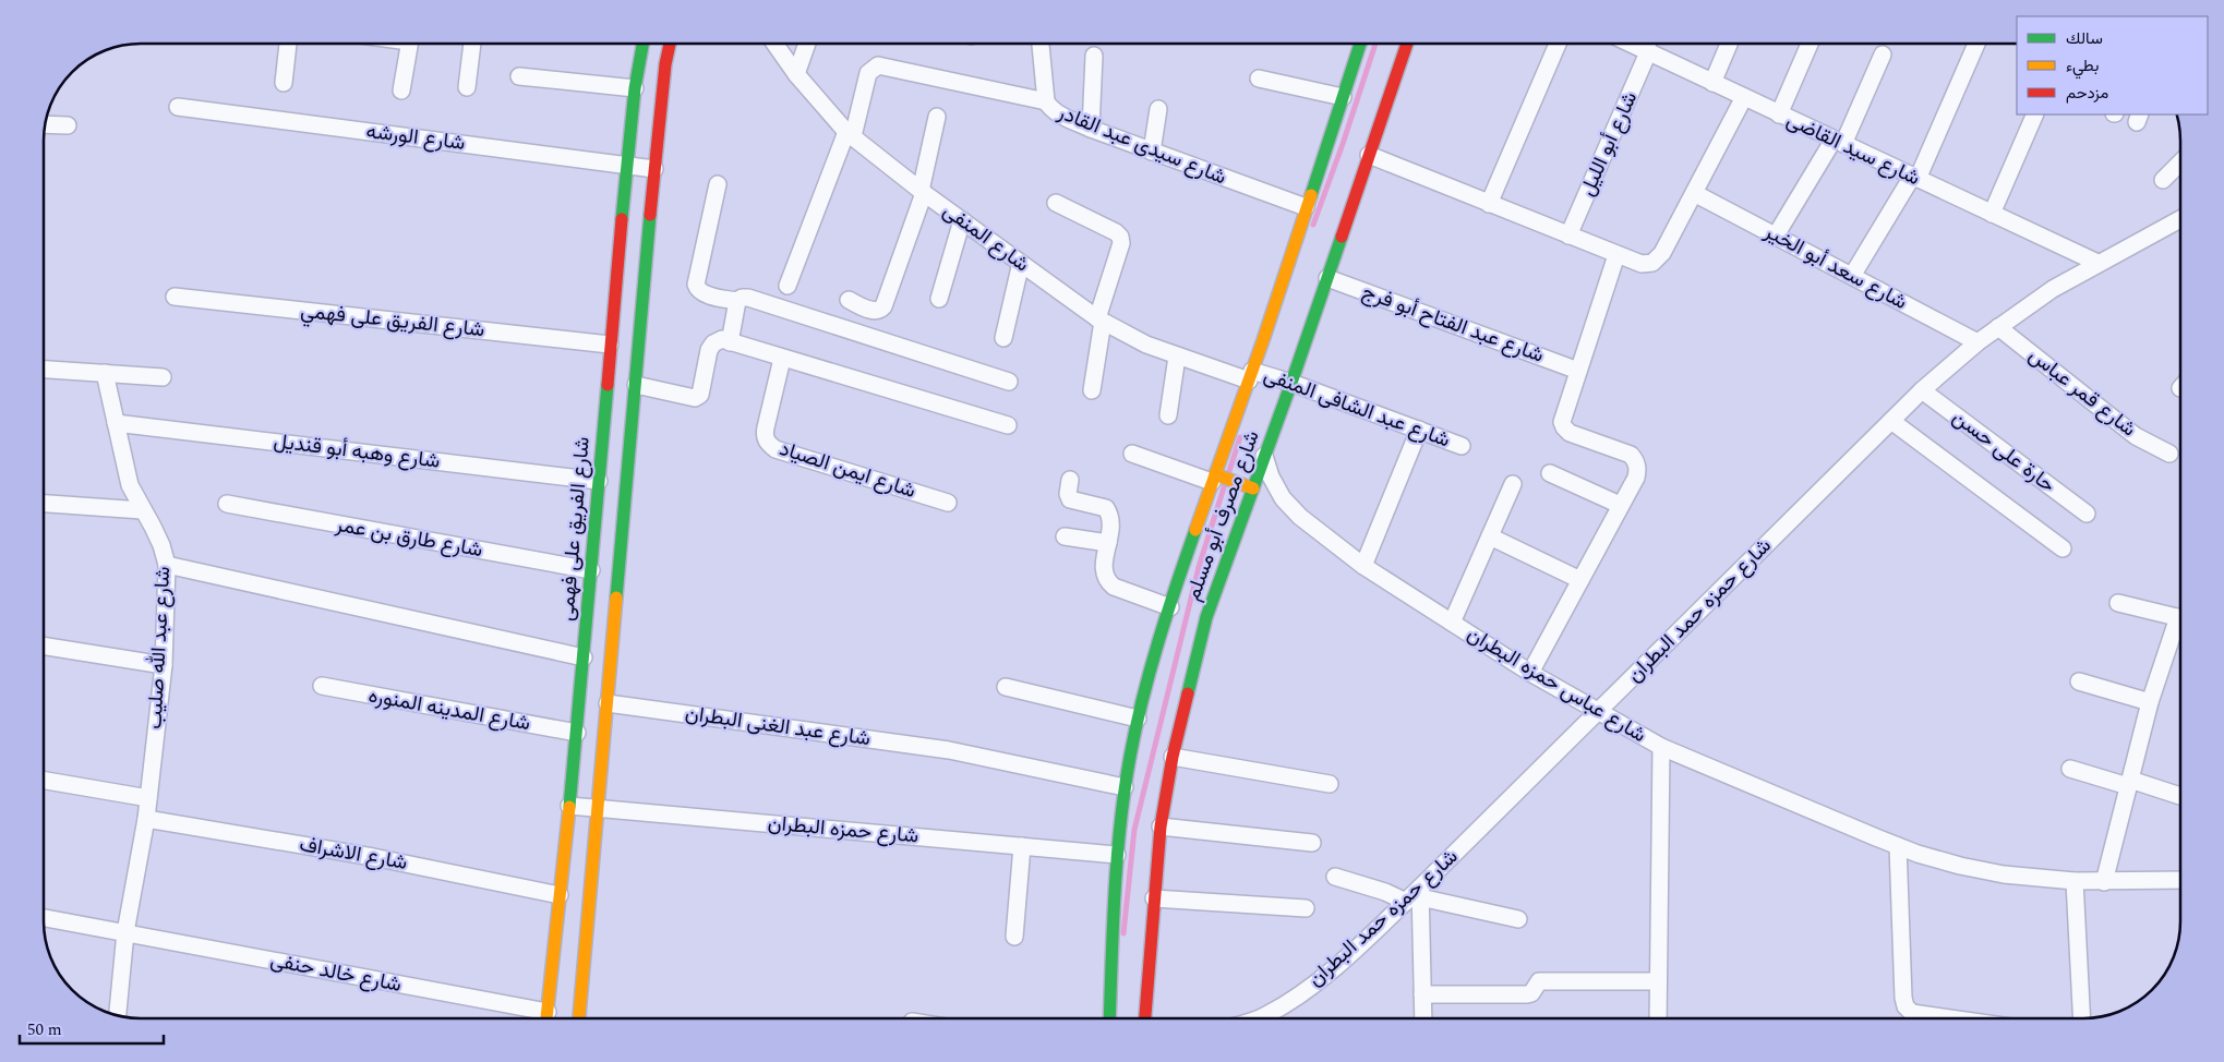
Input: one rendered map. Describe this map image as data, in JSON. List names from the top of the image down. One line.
{"streets":{"street":["شارع الورشه","شارع أبو الليل","شارع سيدى عبد القادر","شارع سيد القاضى","شارع المنفى","شارع سعد أبو الخير","شارع الفريق على فهمي","شارع عبد الفتاح أبو فرج","شارع قمر عباس","شارع عبد الشافى المنفى","شارع وهبه أبو قنديل","حارة على حسن","شارع ايمن الصياد","شارع مصرف أبو مسلم","شارع الفريق على فهمى","شارع طارق بن عمر","شارع حمزه حمد البطران","شارع عبد الله صليب","شارع عباس حمزه البطران","شارع المدينه المنوره","شارع عبد الغنى البطران","شارع حمزه البطران","شارع الاشراف","شارع خالد حنفى"]},"crossings":[["شارع الورشه","شارع الفريق على فهمى"],["شارع أبو الليل","شارع سيد القاضى"],["شارع سيدى عبد القادر","شارع مصرف أبو مسلم"],["شارع سيد القاضى","شارع حمزه حمد البطران"],["شارع المنفى","شارع عبد الشافى المنفى"],["شارع المنفى","شارع مصرف أبو مسلم"],["شارع سعد أبو الخير","شارع حمزه حمد البطران"],["شارع الفريق على فهمي","شارع الفريق على فهمى"],["شارع عبد الفتاح أبو فرج","شارع مصرف أبو مسلم"],["شارع قمر عباس","شارع حمزه حمد البطران"],["شارع عبد الشافى المنفى","شارع مصرف أبو مسلم"],["شارع وهبه أبو قنديل","شارع الفريق على فهمى"],["شارع وهبه أبو قنديل","شارع عبد الله صليب"],["حارة على حسن","شارع حمزه حمد البطران"],["شارع مصرف أبو مسلم","شارع عباس حمزه البطران"],["شارع مصرف أبو مسلم","شارع عبد الغنى البطران"],["شارع مصرف أبو مسلم","شارع حمزه البطران"],["شارع الفريق على فهمى","شارع طارق بن عمر"],["شارع الفريق على فهمى","شارع المدينه المنوره"],["شارع الفريق على فهمى","شارع عبد الغنى البطران"],["شارع الفريق على فهمى","شارع حمزه البطران"],["شارع الفريق على فهمى","شارع الاشراف"],["شارع حمزه حمد البطران","شارع عباس حمزه البطران"],["شارع عبد الله صليب","شارع الاشراف"],["شارع عبد الله صليب","شارع خالد حنفى"]],"legend":["سالك","بطيء","مزدحم"],"scale_bar":"50 m"}
